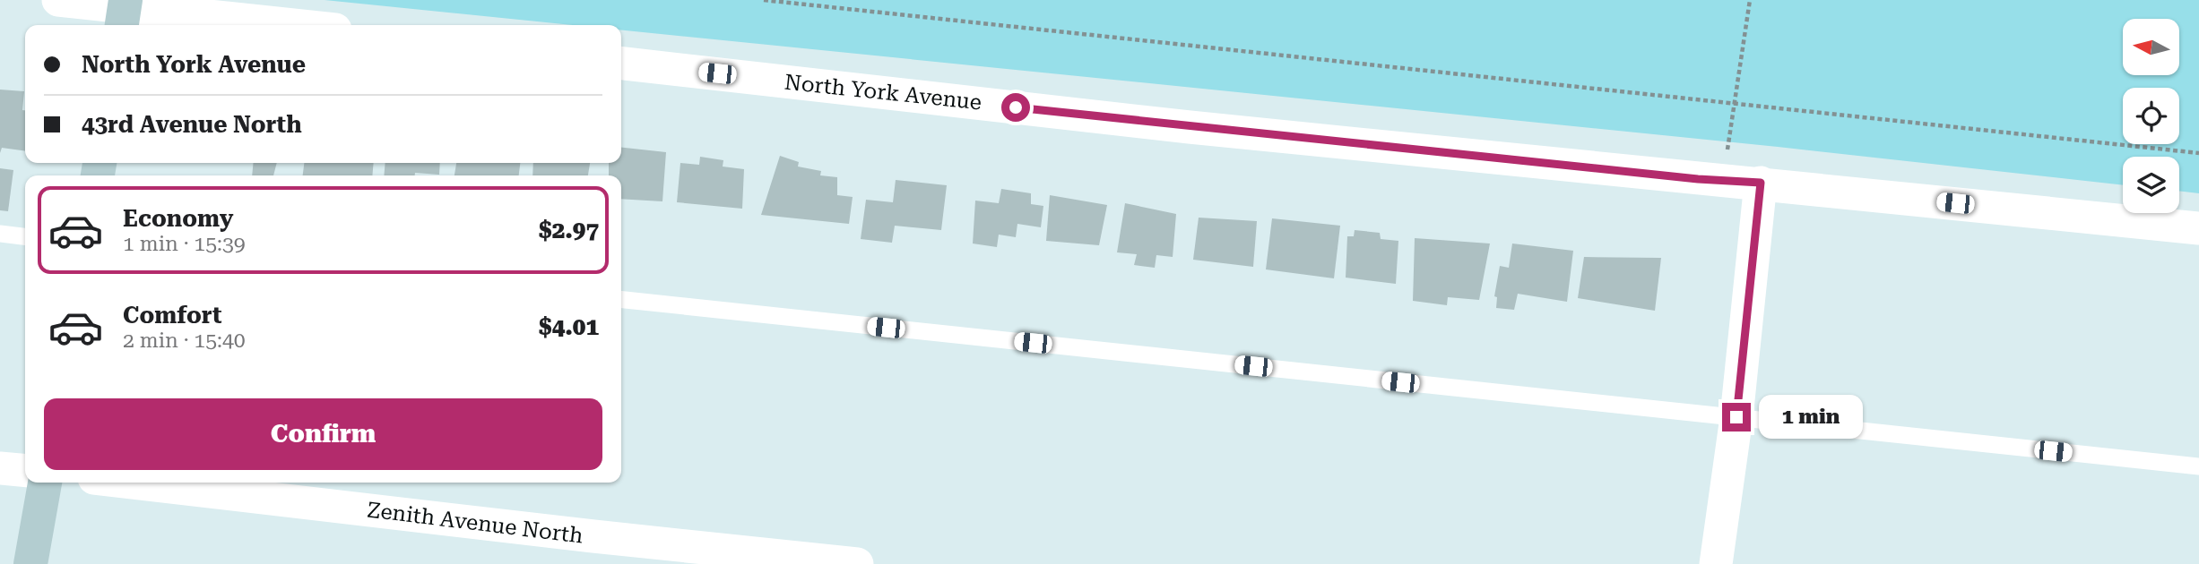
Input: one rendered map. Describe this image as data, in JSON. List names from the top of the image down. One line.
{"streets":{"street":["North York Avenue","Zenith Avenue North"]},"north":"left","page":{"banner":["North York Avenue","43rd Avenue North"],"list":[{"name":"Economy","note":"1 min · 15:39","value":"$2.97"},{"name":"Comfort","note":"2 min · 15:40","value":"$4.01"}],"buttons":"Confirm","bubble":"1 min"}}
